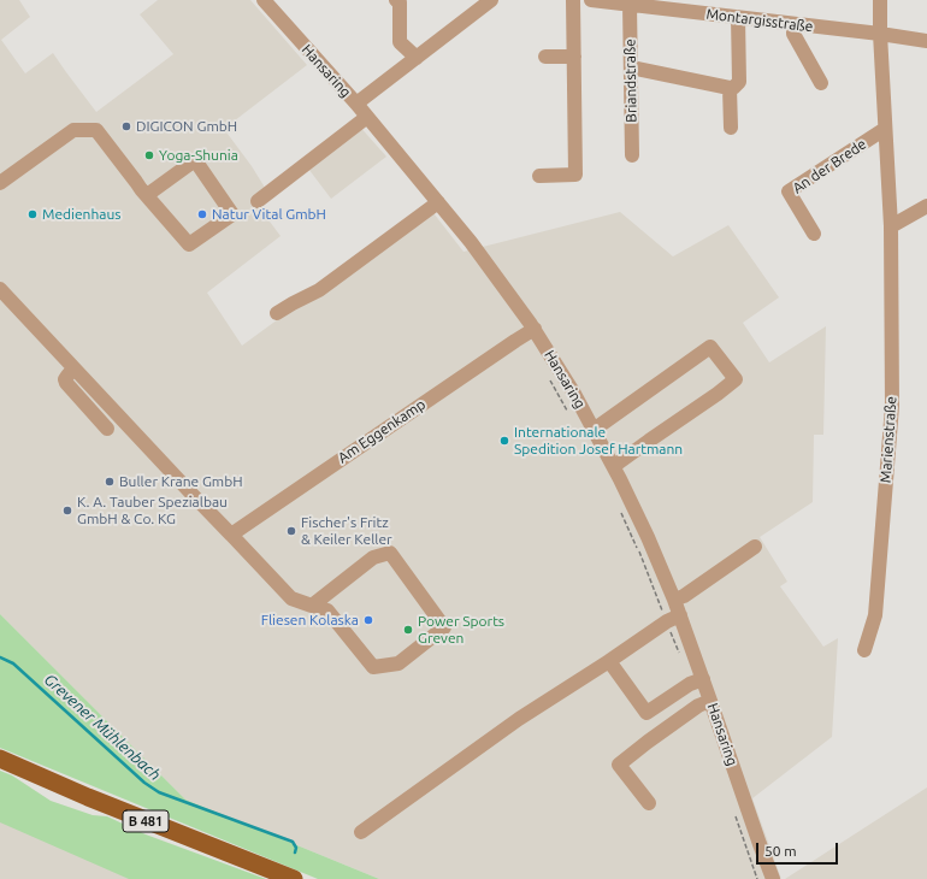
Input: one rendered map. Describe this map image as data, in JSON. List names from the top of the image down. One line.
{"streets":{"main road":["B 481"],"street":["Montargisstraße","Hansaring","Briandstraße","An der Brede","Am Eggenkamp","Marienstraße"]},"crossings":[["Montargisstraße","Briandstraße"],["Montargisstraße","Marienstraße"],["Hansaring","Am Eggenkamp"],["An der Brede","Marienstraße"]],"water":["Grevener Mühlenbach"],"places":["DIGICON GmbH","Yoga-Shunia","Medienhaus","Natur Vital GmbH","Internationale Spedition Josef Hartmann","Buller Krane GmbH","K. A. Tauber Spezialbau GmbH & Co. KG","Fischer's Fritz & Keiler Keller","Fliesen Kolaska","Power Sports Greven"],"scale_bar":"50 m"}
